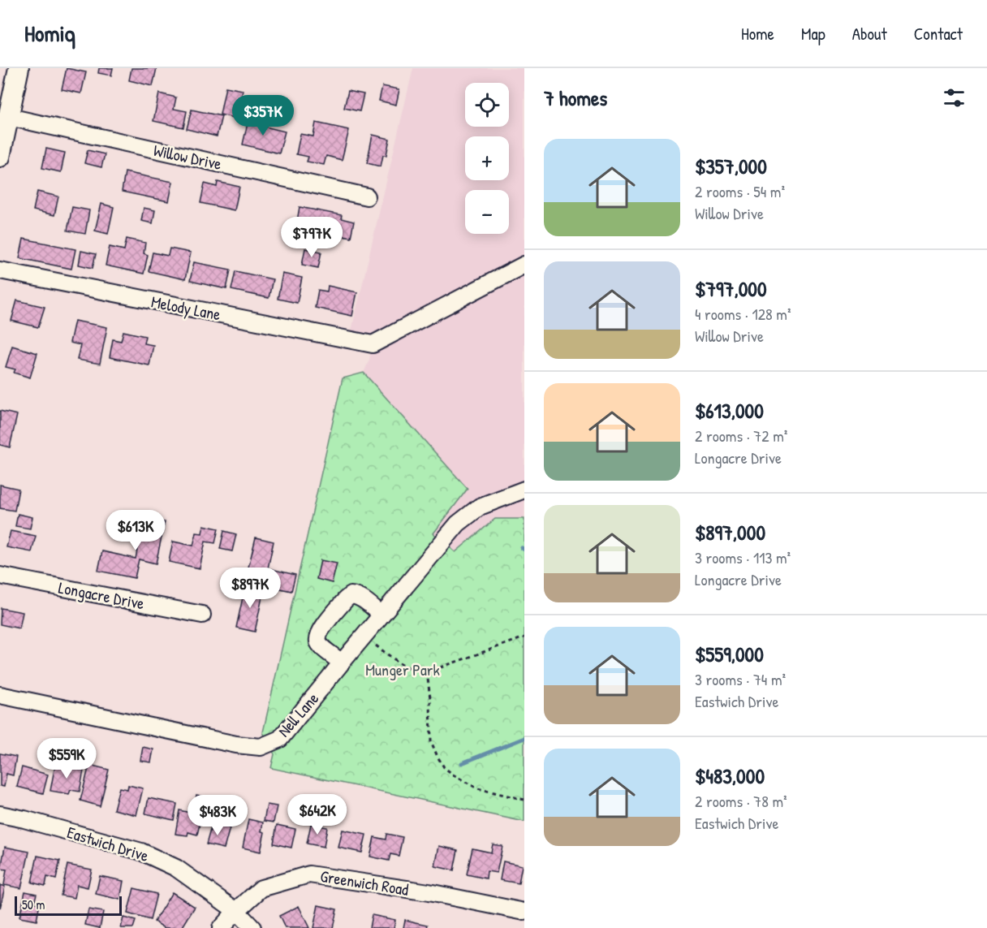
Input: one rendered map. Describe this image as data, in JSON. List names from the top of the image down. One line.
{"streets":{"street":["Willow Drive","Melody Lane","Longacre Drive","Nell Lane","Eastwich Drive","Greenwich Road"]},"crossings":[["Eastwich Drive","Greenwich Road"]],"parks":["Munger Park"],"scale_bar":"50 m","page":{"header":"Homiq","nav":["Home","Map","About","Contact"],"heading":"7 homes","map_buttons":["+","−"],"price":["$357K","$797K","$613K","$897K","$559K","$642K","$483K"],"list":[{"name":"$357,000","note":"2 rooms · 54 m² · Willow Drive"},{"name":"$797,000","note":"4 rooms · 128 m² · Willow Drive"},{"name":"$613,000","note":"2 rooms · 72 m² · Longacre Drive"},{"name":"$897,000","note":"3 rooms · 113 m² · Longacre Drive"},{"name":"$559,000","note":"3 rooms · 74 m² · Eastwich Drive"},{"name":"$483,000","note":"2 rooms · 78 m² · Eastwich Drive"}],"scale":"50 m"}}
